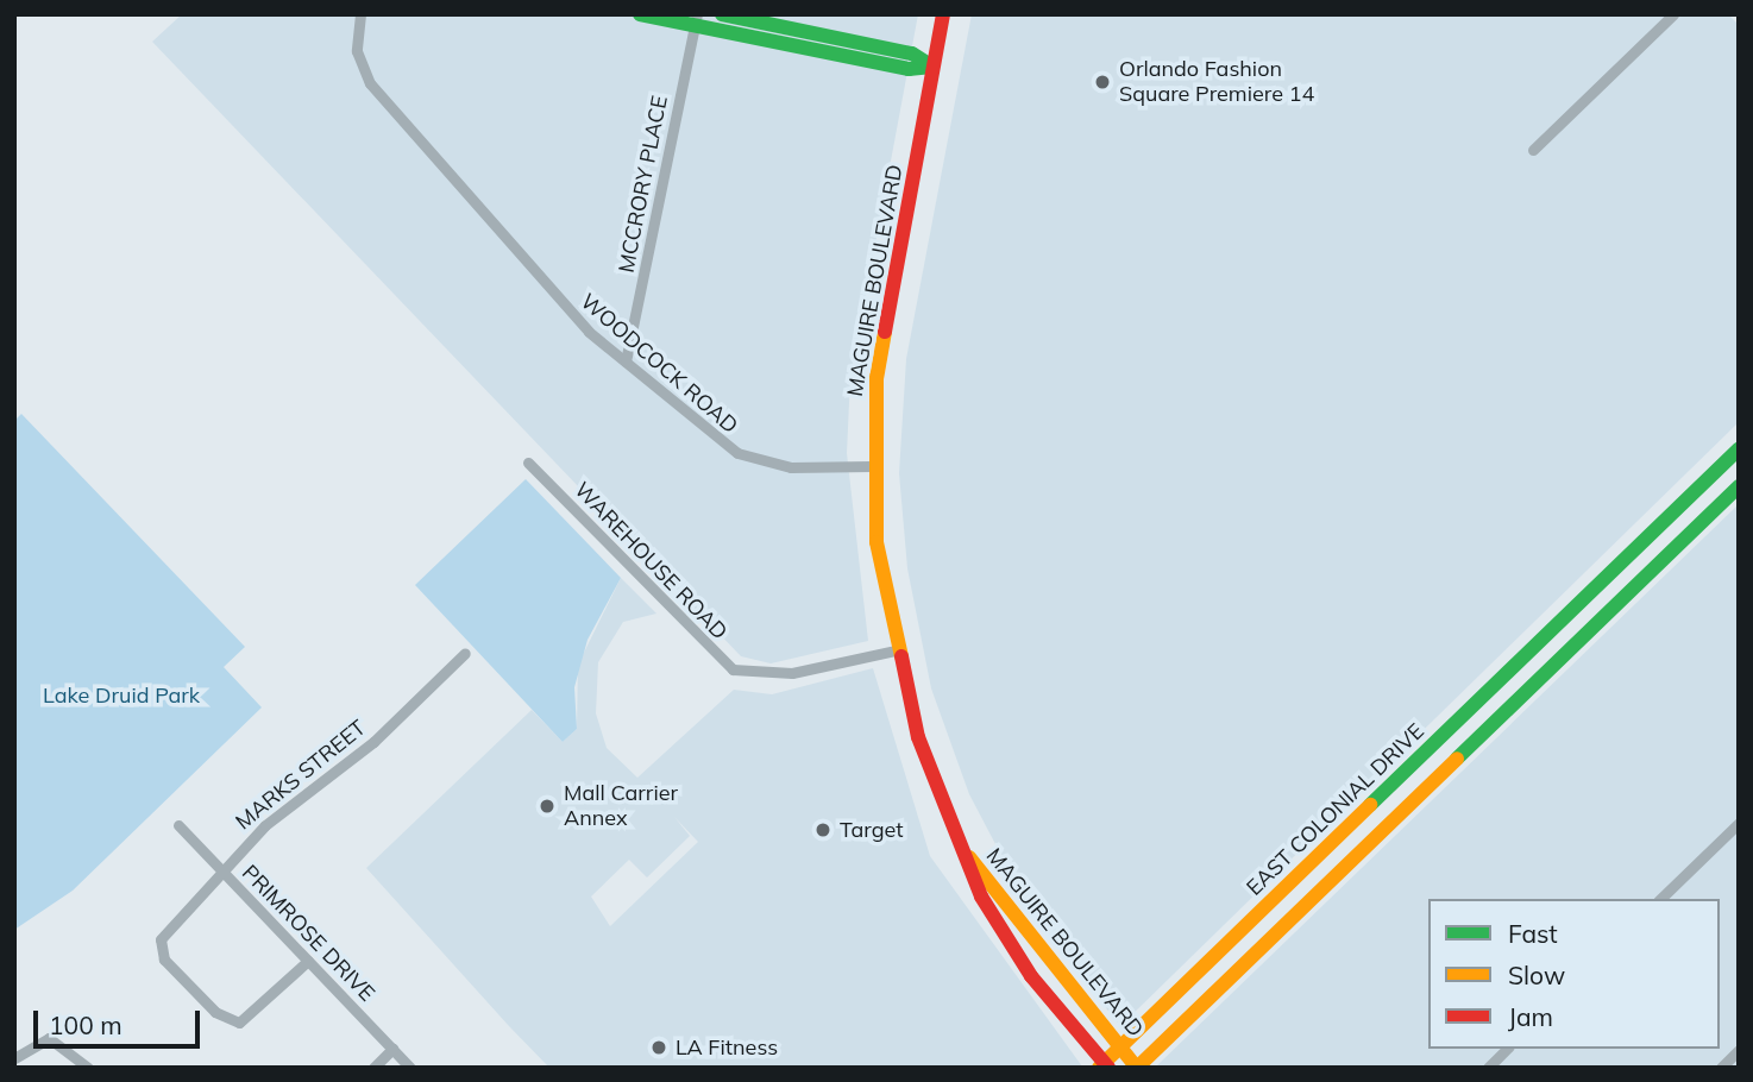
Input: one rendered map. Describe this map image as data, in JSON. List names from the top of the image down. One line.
{"streets":{"main road":["MAGUIRE BOULEVARD","EAST COLONIAL DRIVE"],"street":["MCCRORY PLACE","WOODCOCK ROAD","WAREHOUSE ROAD","MARKS STREET","PRIMROSE DRIVE"]},"crossings":[["MCCRORY PLACE","WOODCOCK ROAD"],["MAGUIRE BOULEVARD","WOODCOCK ROAD"],["MAGUIRE BOULEVARD","WAREHOUSE ROAD"],["MAGUIRE BOULEVARD","EAST COLONIAL DRIVE"],["MARKS STREET","PRIMROSE DRIVE"]],"parks":["Lake Druid Park"],"places":["Orlando Fashion Square Premiere 14","Mall Carrier Annex","Target","LA Fitness"],"legend":["Fast","Slow","Jam"],"scale_bar":"100 m"}
